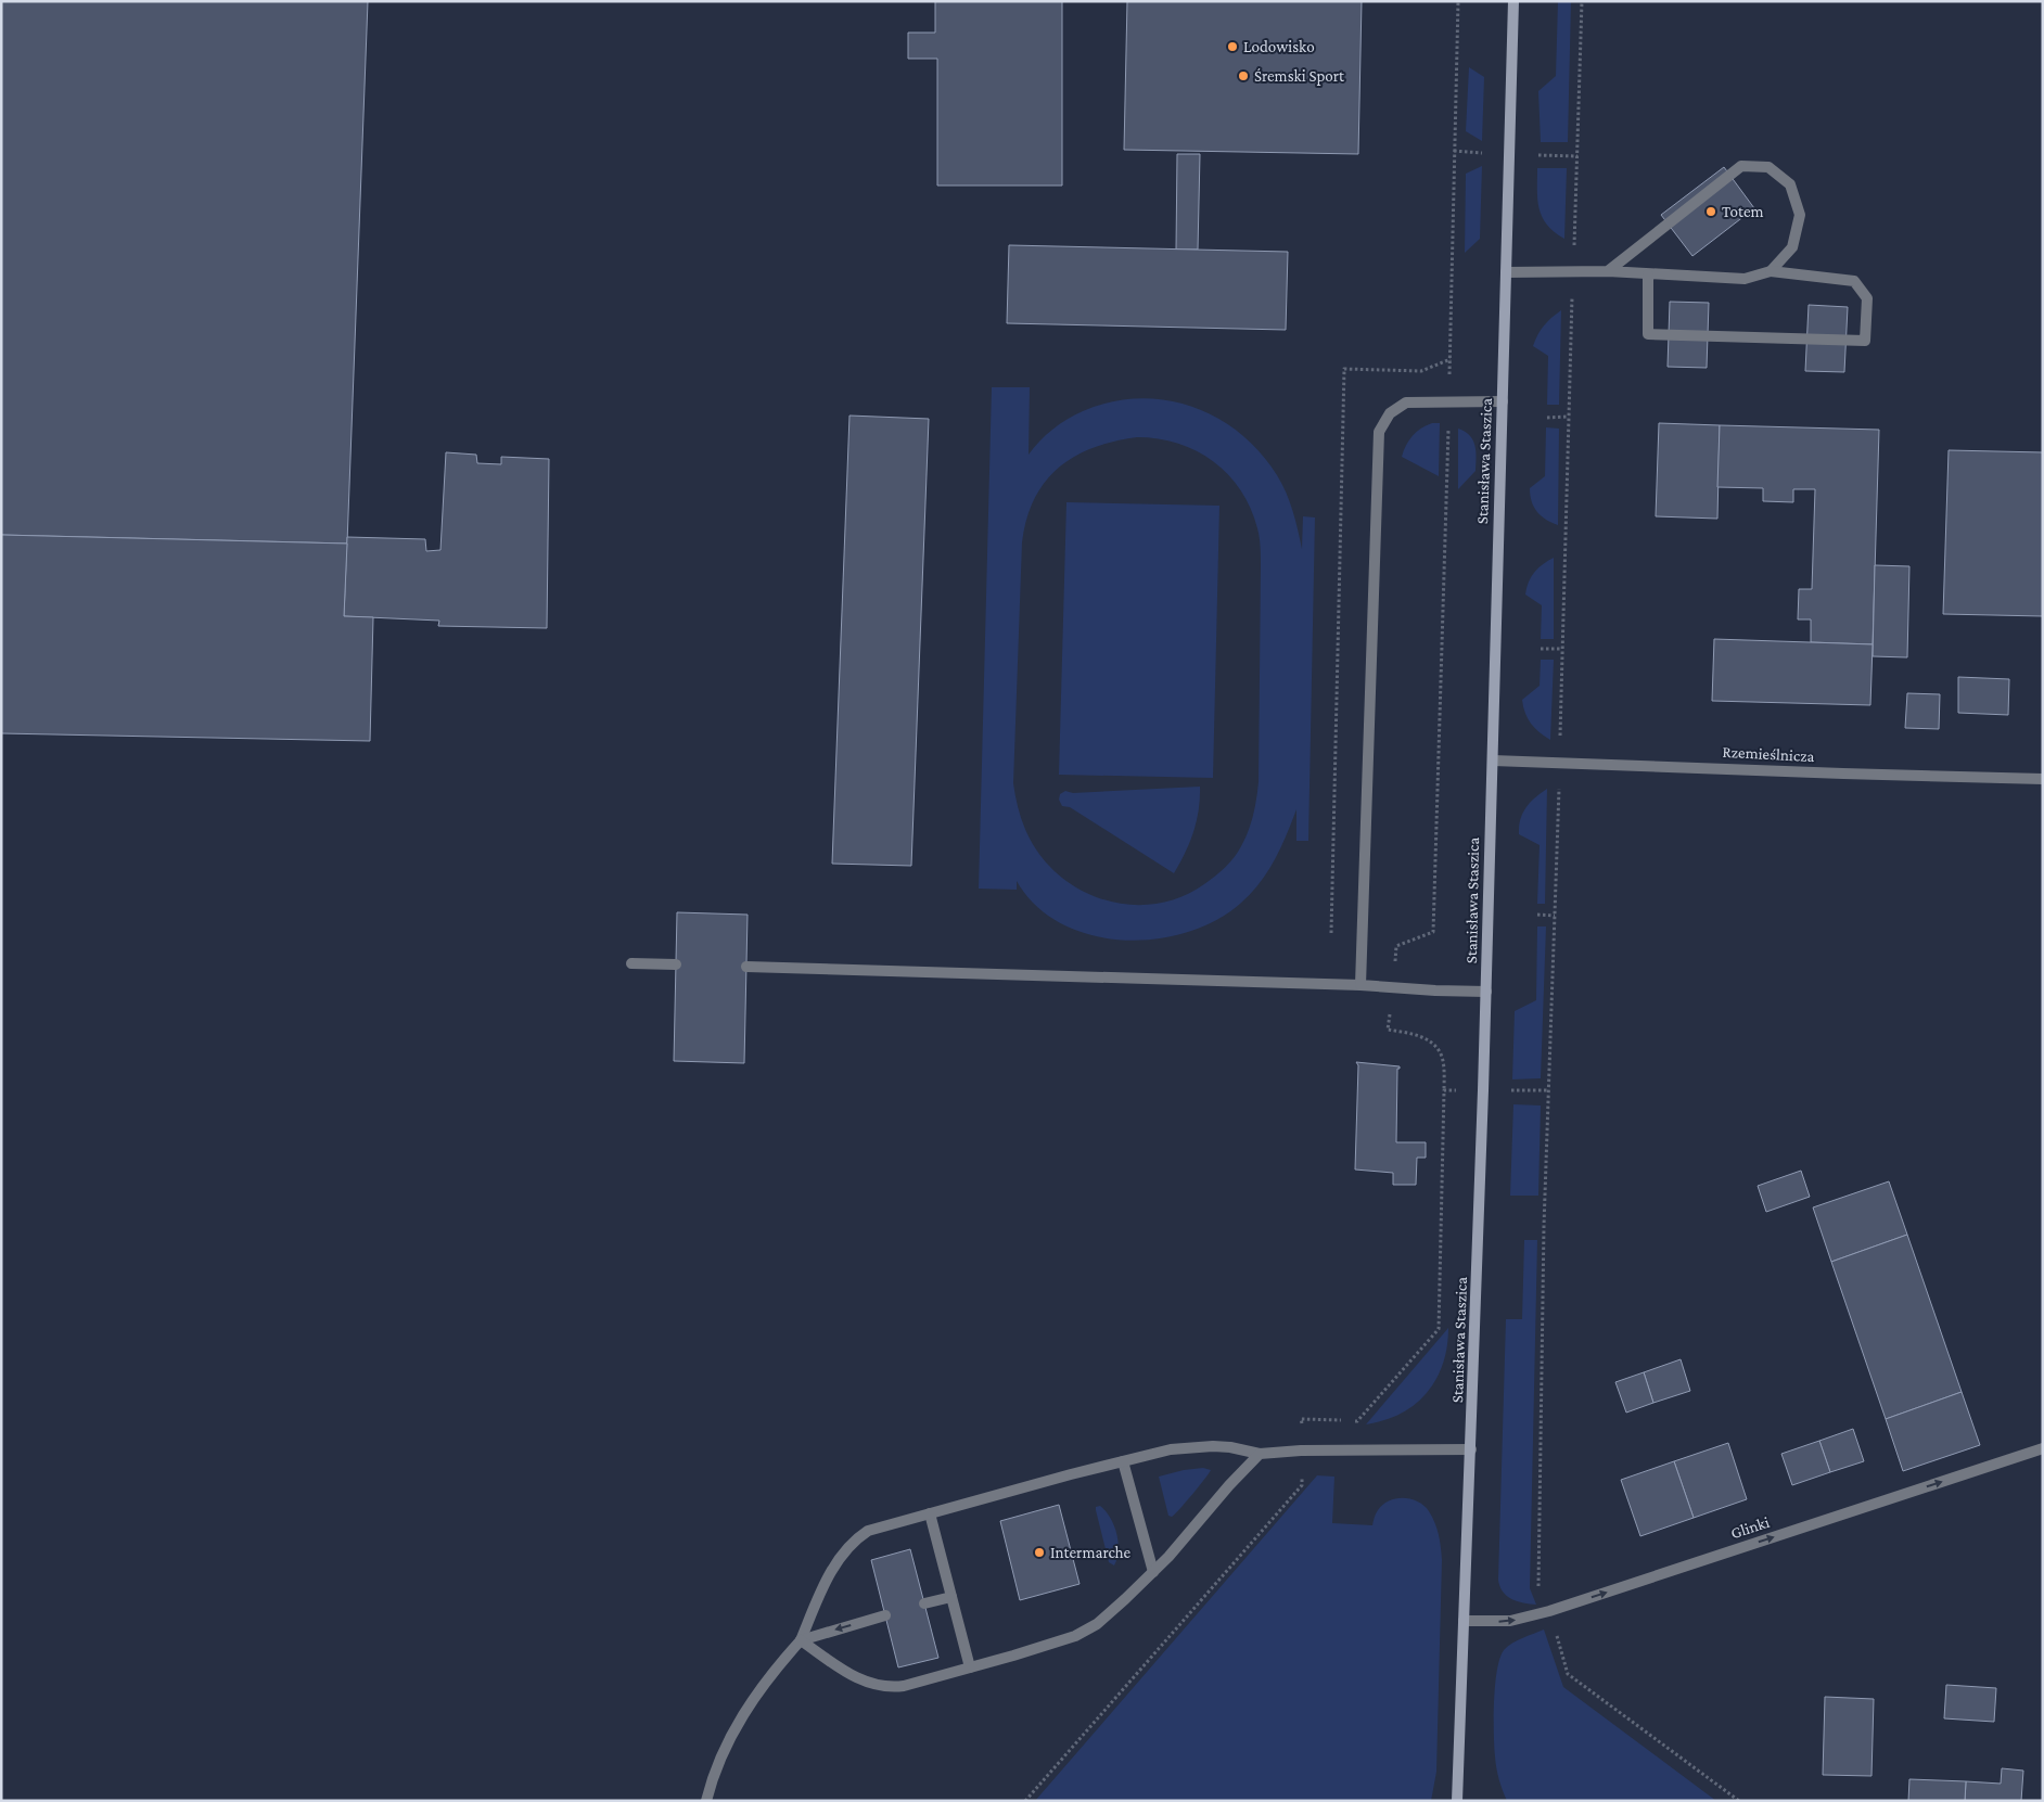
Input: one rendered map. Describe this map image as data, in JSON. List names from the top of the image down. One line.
{"streets":{"main road":["Stanisława Staszica"],"street":["Rzemieślnicza","Glinki"]},"crossings":[["Stanisława Staszica","Rzemieślnicza"],["Stanisława Staszica","Glinki"]],"one_way":["Glinki"],"places":["Lodowisko","Śremski Sport","Totem","Intermarche"]}
